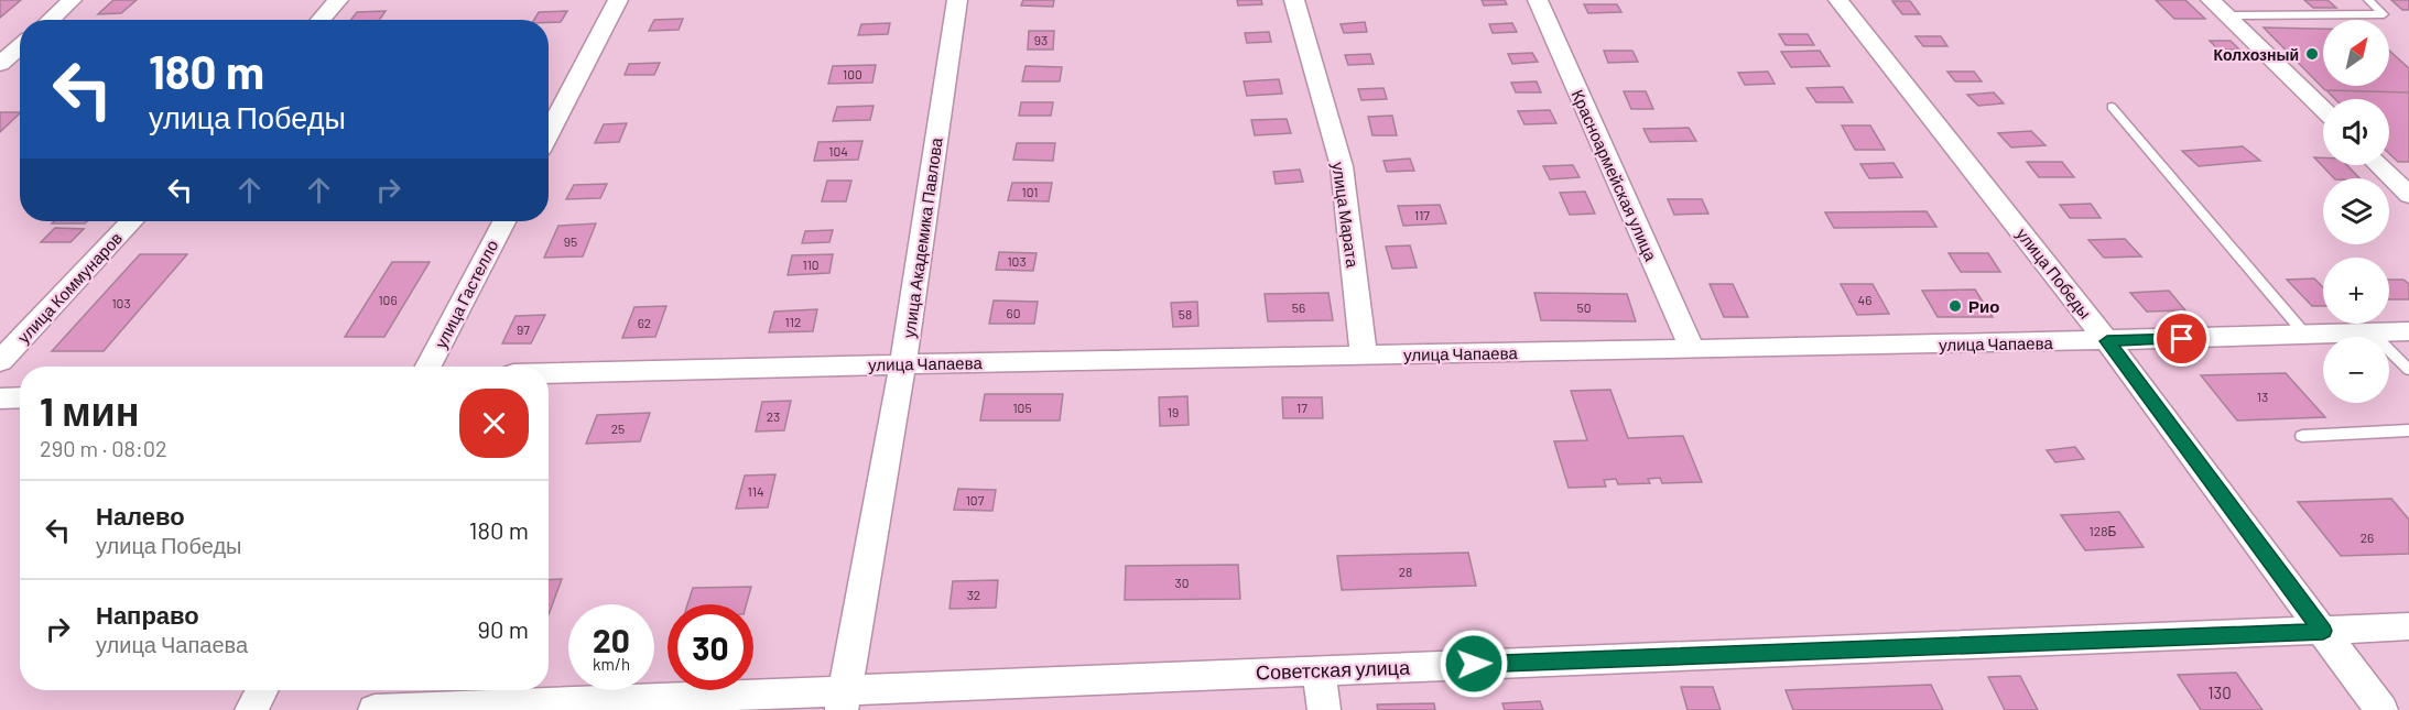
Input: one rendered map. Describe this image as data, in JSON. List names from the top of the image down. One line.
{"streets":{"street":["Красноармейская улица","улица Марата","улица Академика Павлова","улица Победы","улица Коммунаров","улица Гастелло","улица Чапаева","Советская улица"]},"crossings":[["Красноармейская улица","улица Чапаева"],["улица Марата","улица Чапаева"],["улица Академика Павлова","улица Чапаева"],["улица Академика Павлова","Советская улица"],["улица Победы","улица Чапаева"],["улица Победы","Советская улица"]],"places":["Колхозный","Рио"],"house_numbers":["93","100","104","101","117","95","103","110","106","46","103","56","50","60","58","112","62","97","13","105","17","19","23","25","114","107","128Б","26","28","30","32","130"],"north":"top right","page":{"map_buttons":["+","−"],"turn":["180 m","улица Победы"],"heading":["1 мин","290 m · 08:02"],"list":[{"name":"Налево","note":"улица Победы","value":"180 m"},{"name":"Направо","note":"улица Чапаева","value":"90 m"}],"speed":"20 km/h","limit":"30"}}
